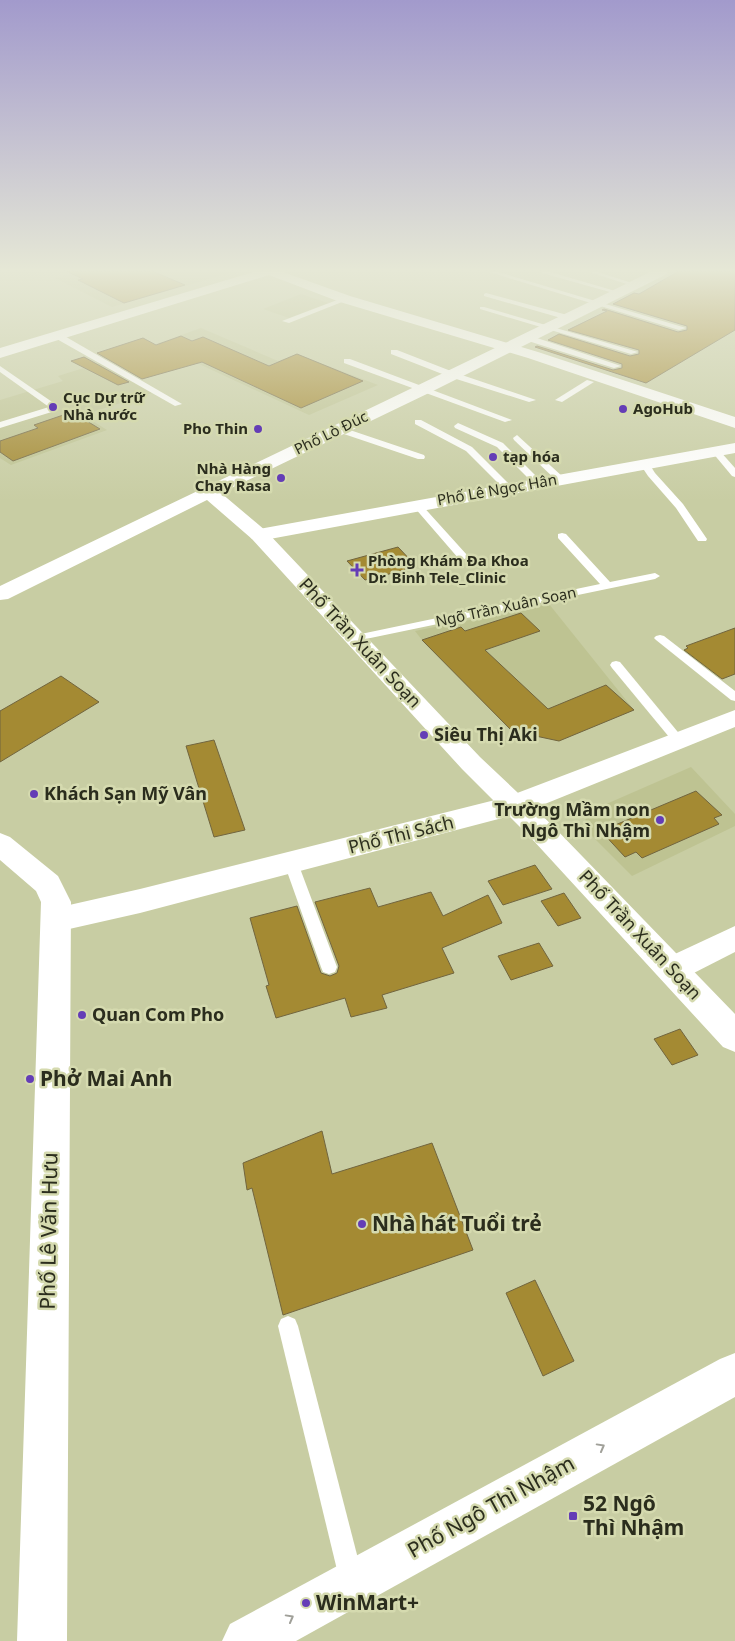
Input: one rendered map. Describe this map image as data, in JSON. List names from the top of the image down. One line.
{"streets":{"street":["Phố Lò Đúc","Phố Lê Ngọc Hân","Phố Trần Xuân Soạn","Phố Thi Sách","Phố Lê Văn Hưu","Phố Ngô Thì Nhậm"],"lane":["Ngõ Trần Xuân Soạn"]},"crossings":[["Phố Lò Đúc","Phố Trần Xuân Soạn"],["Phố Lê Ngọc Hân","Phố Trần Xuân Soạn"],["Ngõ Trần Xuân Soạn","Phố Trần Xuân Soạn"],["Phố Trần Xuân Soạn","Phố Thi Sách"],["Phố Thi Sách","Phố Lê Văn Hưu"]],"one_way":["Phố Ngô Thì Nhậm"],"places":{"other":["Cục Dự trữ Nhà nước","AgoHub","Pho Thin","tạp hóa","Nhà Hàng Chay Rasa","Siêu Thị Aki","Khách Sạn Mỹ Vân","Trường Mầm non Ngô Thì Nhậm","Quan Com Pho","Phở Mai Anh","Nhà hát Tuổi trẻ","WinMart+"],"health":["Phòng Khám Đa Khoa Dr. Binh Tele_Clinic"],"transit":["52 Ngô Thì Nhậm"]}}
